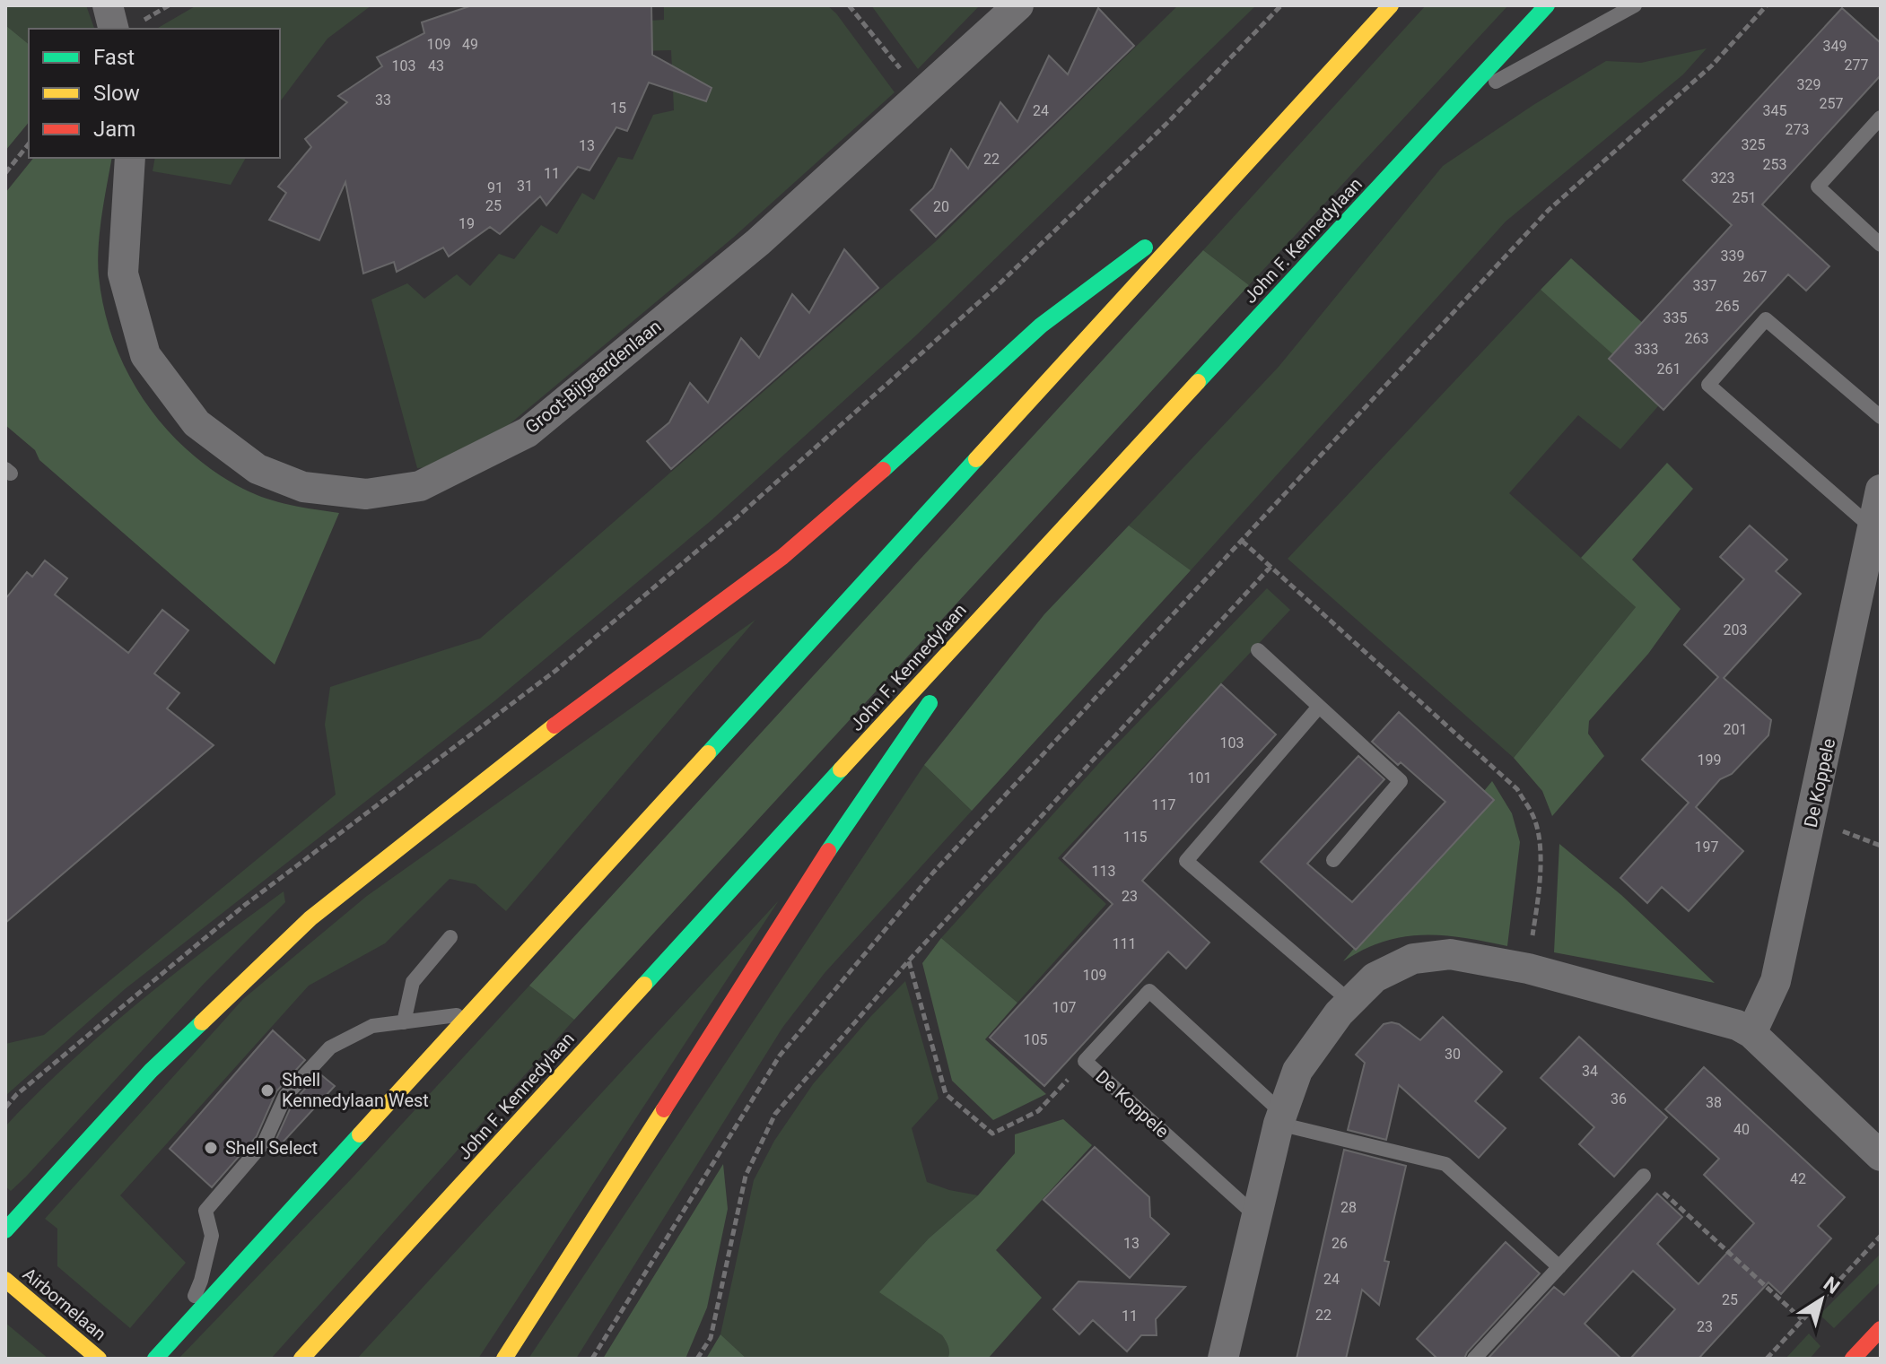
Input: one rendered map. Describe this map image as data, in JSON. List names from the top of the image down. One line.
{"streets":{"main road":["John F. Kennedylaan","Airbornelaan"],"street":["Groot-Bijgaardenlaan","De Koppele"]},"places":["Shell Kennedylaan West","Shell Select"],"house_numbers":["109","49","349","277","103","43","329","33","257","15","24","345","273","325","13","22","253","11","323","31","91","251","25","20","19","339","267","337","265","335","263","333","261","203","201","103","199","101","117","115","197","113","23","111","109","107","105","30","34","36","38","40","42","28","13","26","24","25","22","11","23"],"legend":["Fast","Slow","Jam"],"north":"top right"}
